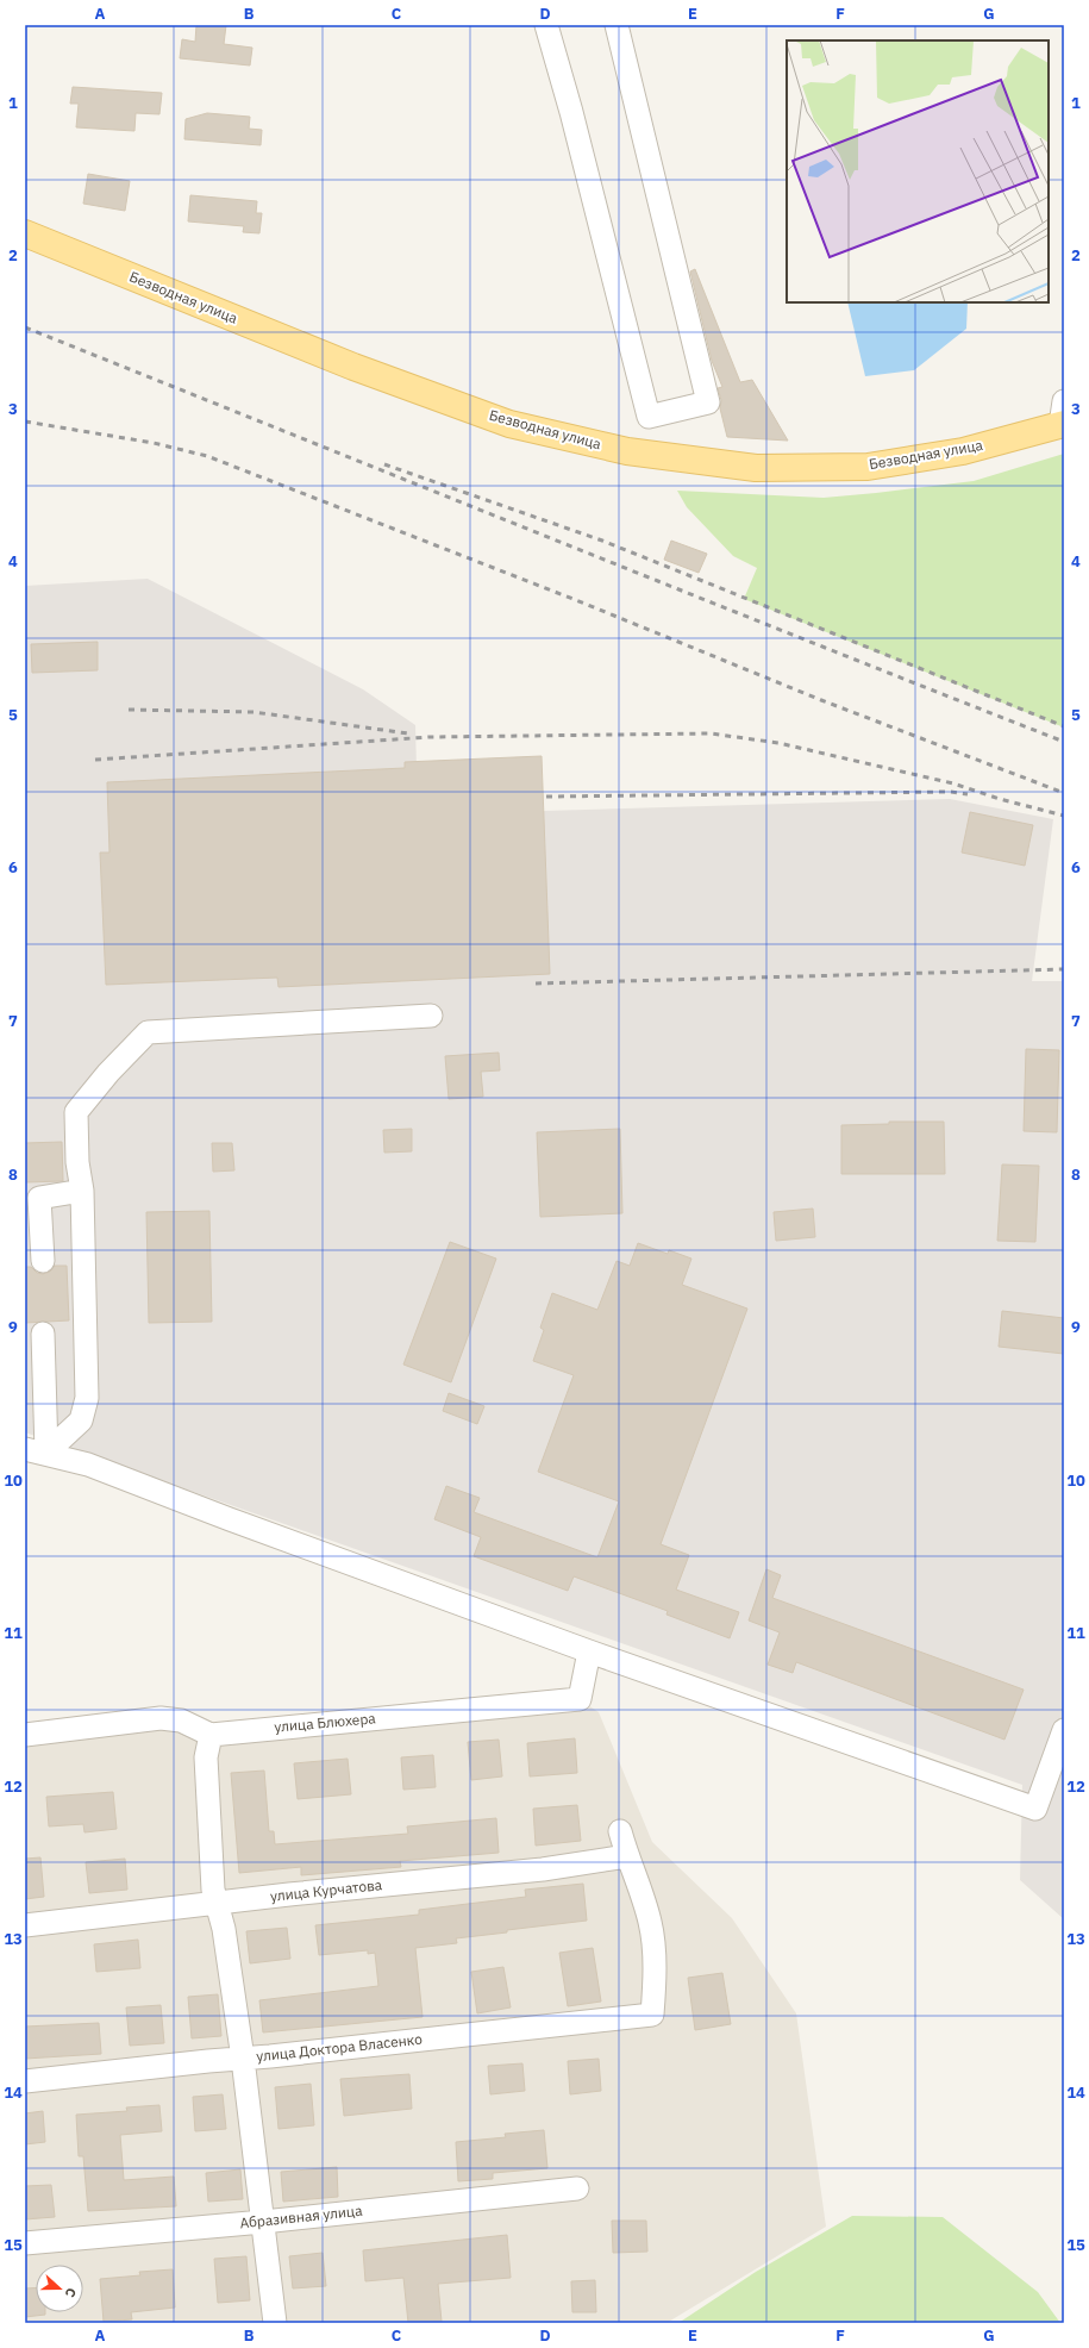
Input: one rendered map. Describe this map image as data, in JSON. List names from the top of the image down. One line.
{"streets":{"main road":["Безводная улица"],"street":["улица Блюхера","улица Курчатова","улица Доктора Власенко","Абразивная улица"]},"crossings":[["улица Курчатова","улица Доктора Власенко"]],"north":"right","grid":{"columns":["A","B","C","D","E","F","G"],"rows":["1","2","3","4","5","6","7","8","9","10","11","12","13","14","15"]}}
